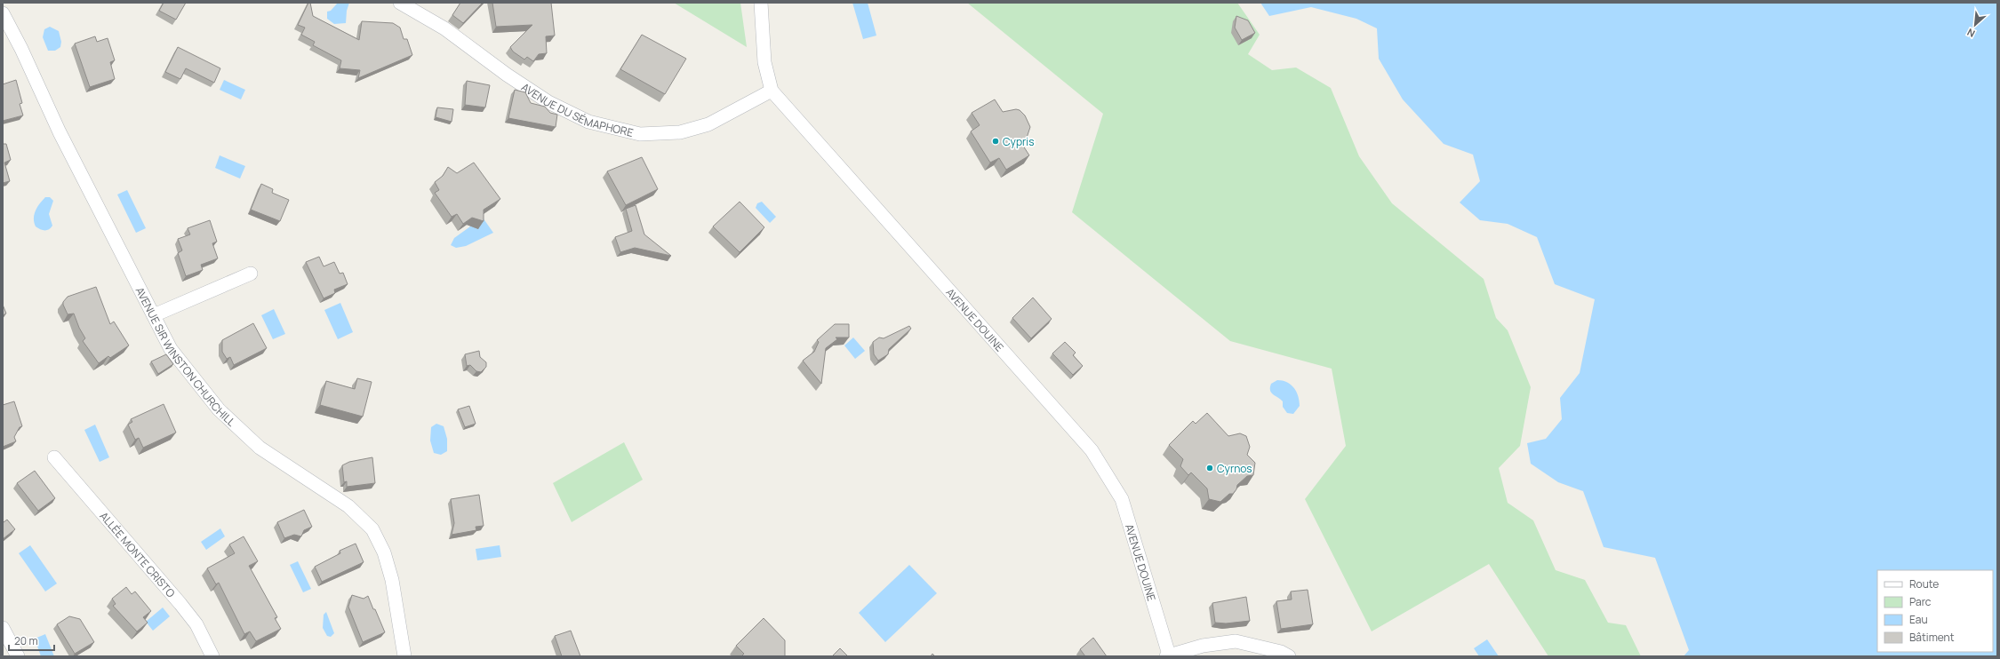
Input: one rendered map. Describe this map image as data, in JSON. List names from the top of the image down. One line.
{"streets":{"street":["AVENUE DU SÉMAPHORE","AVENUE DOUINE","AVENUE SIR WINSTON CHURCHILL","ALLÉE MONTE CRISTO"]},"crossings":[["AVENUE DU SÉMAPHORE","AVENUE DOUINE"]],"places":["Cypris","Cyrnos"],"legend":["Route","Parc","Eau","Bâtiment"],"scale_bar":"20 m","north":"bottom left"}
